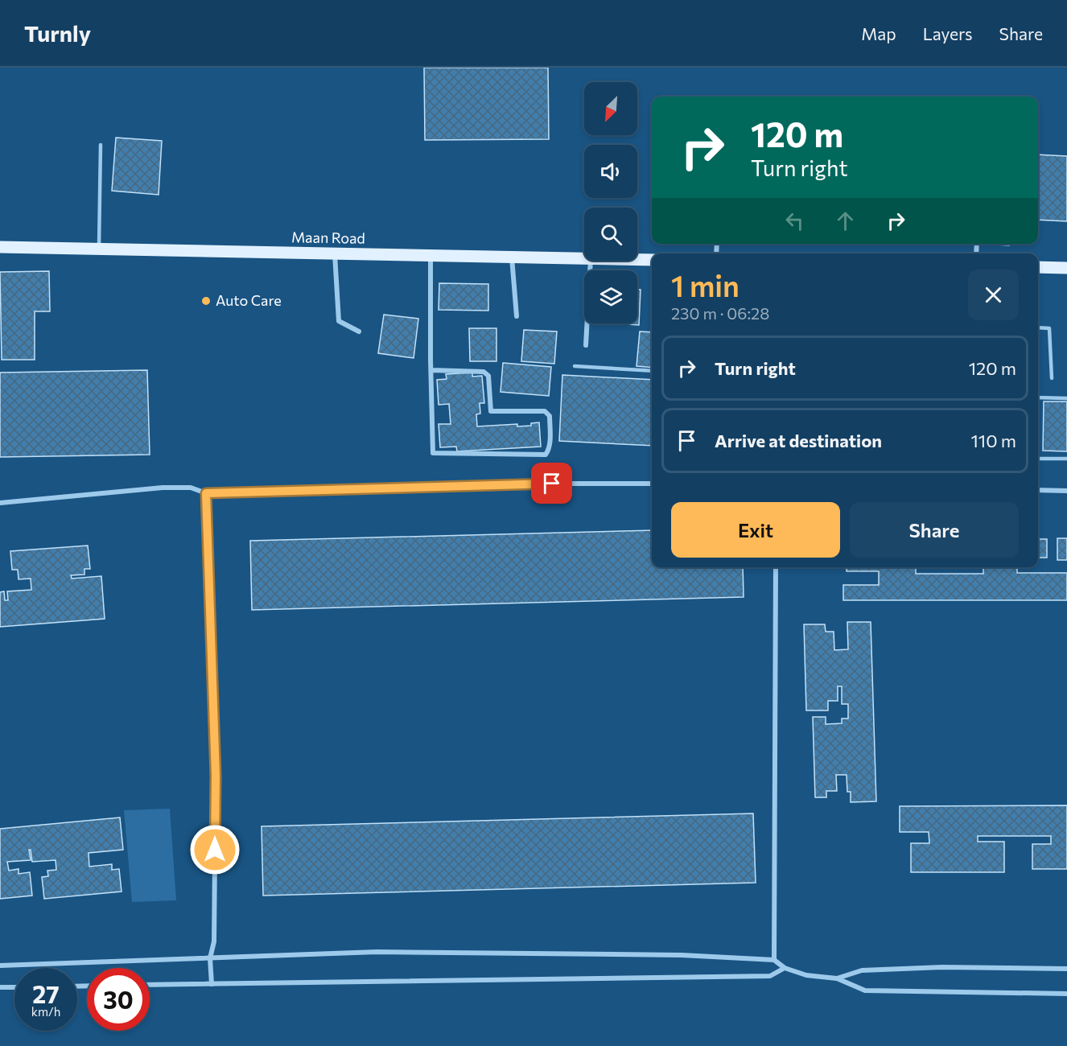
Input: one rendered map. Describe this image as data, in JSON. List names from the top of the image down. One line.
{"streets":{"main road":["Maan Road"]},"places":["Auto Care"],"north":"bottom left","page":{"header":"Turnly","nav":["Map","Layers","Share"],"turn":["120 m","Turn right"],"heading":["1 min","230 m · 06:28"],"list":[{"name":"Turn right","value":"120 m"},{"name":"Arrive at destination","value":"110 m"}],"buttons":["Exit","Share"],"speed":"27 km/h","limit":"30"}}
